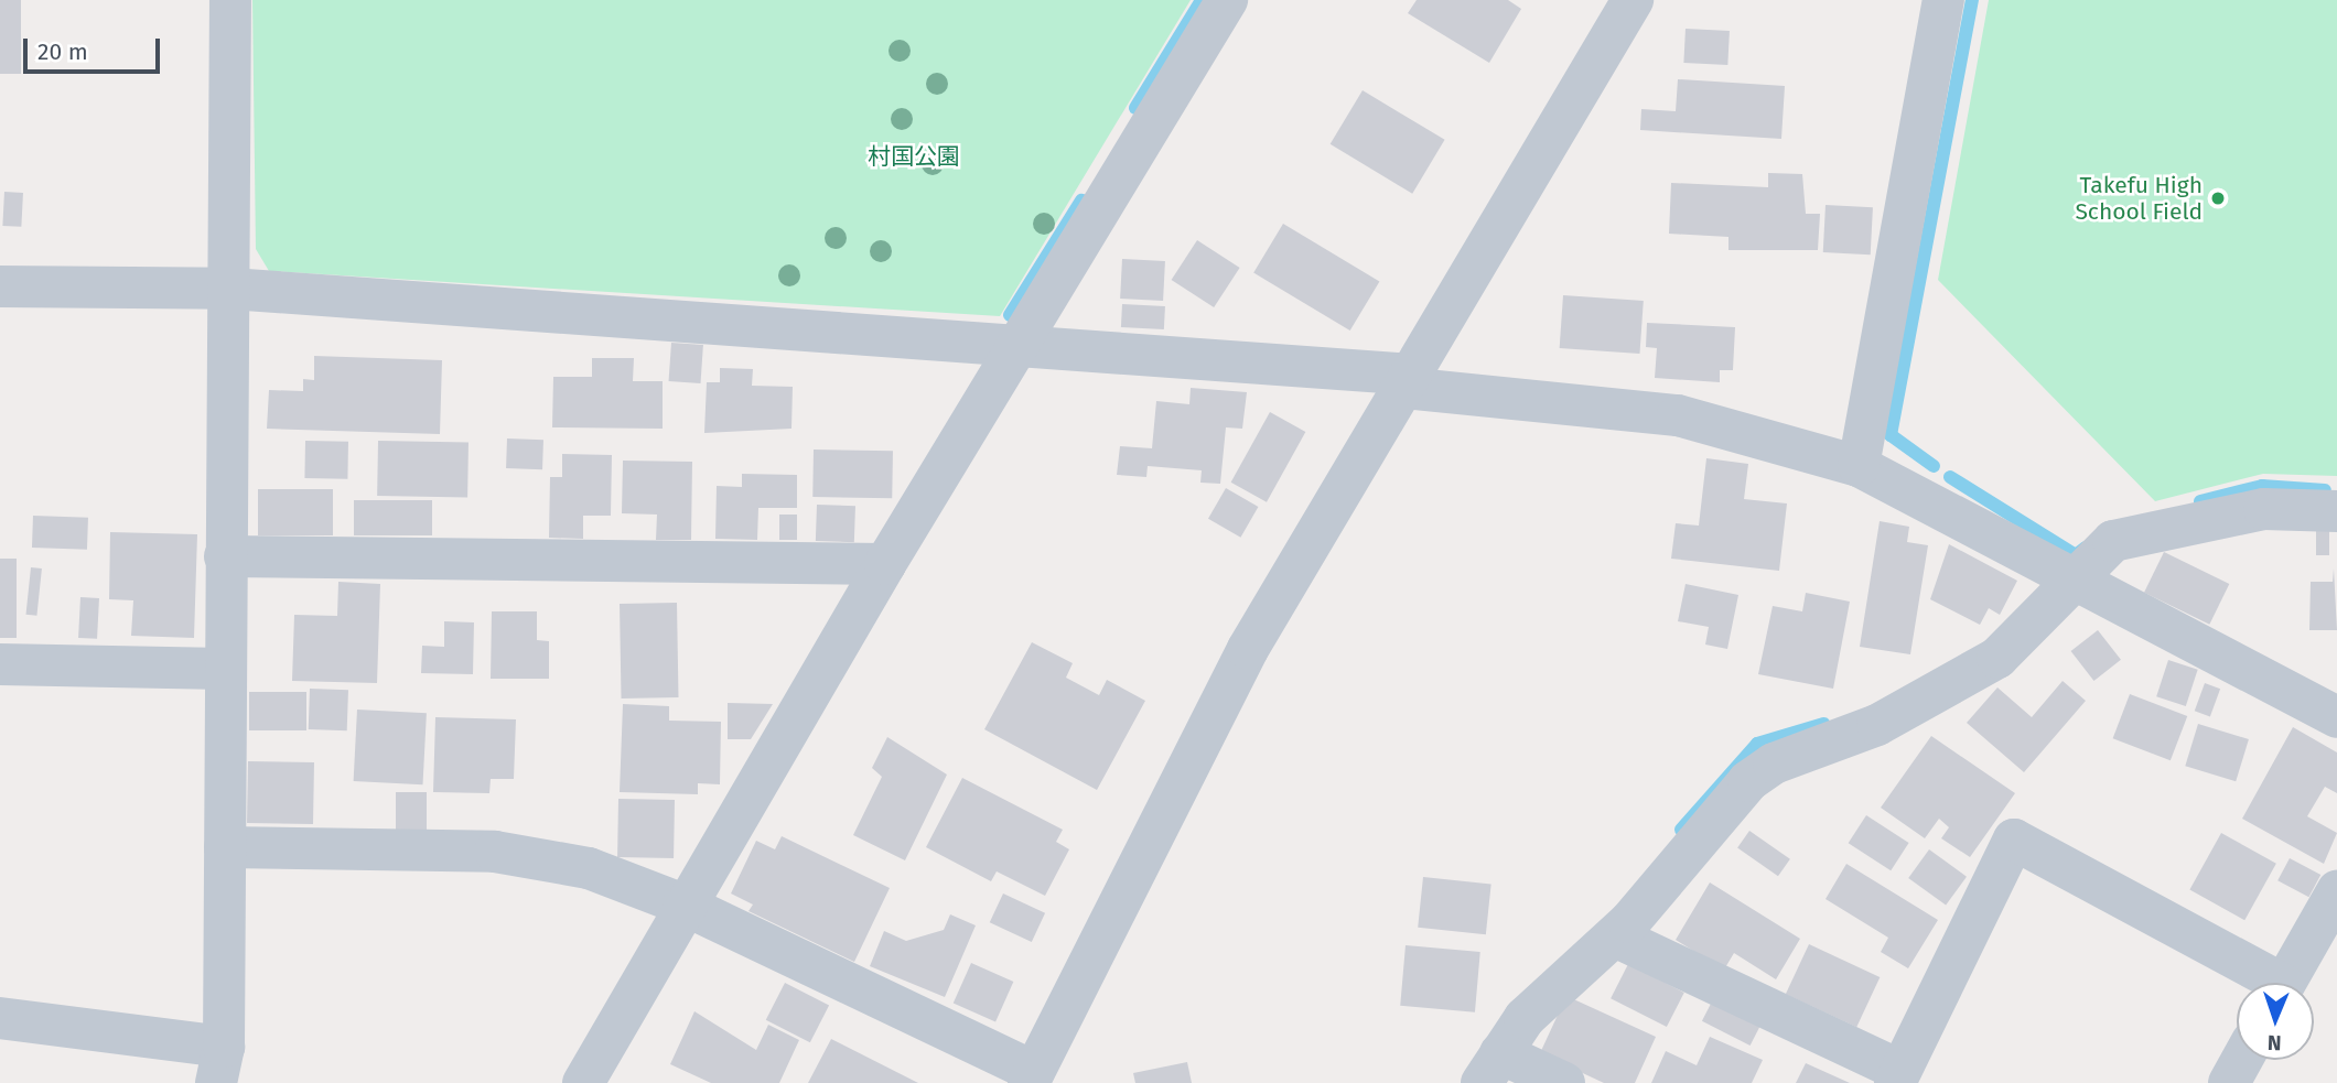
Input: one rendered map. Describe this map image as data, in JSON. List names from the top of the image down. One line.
{"parks":["村国公園"],"places":["Takefu High School Field"],"scale_bar":"20 m","north":"bottom"}
